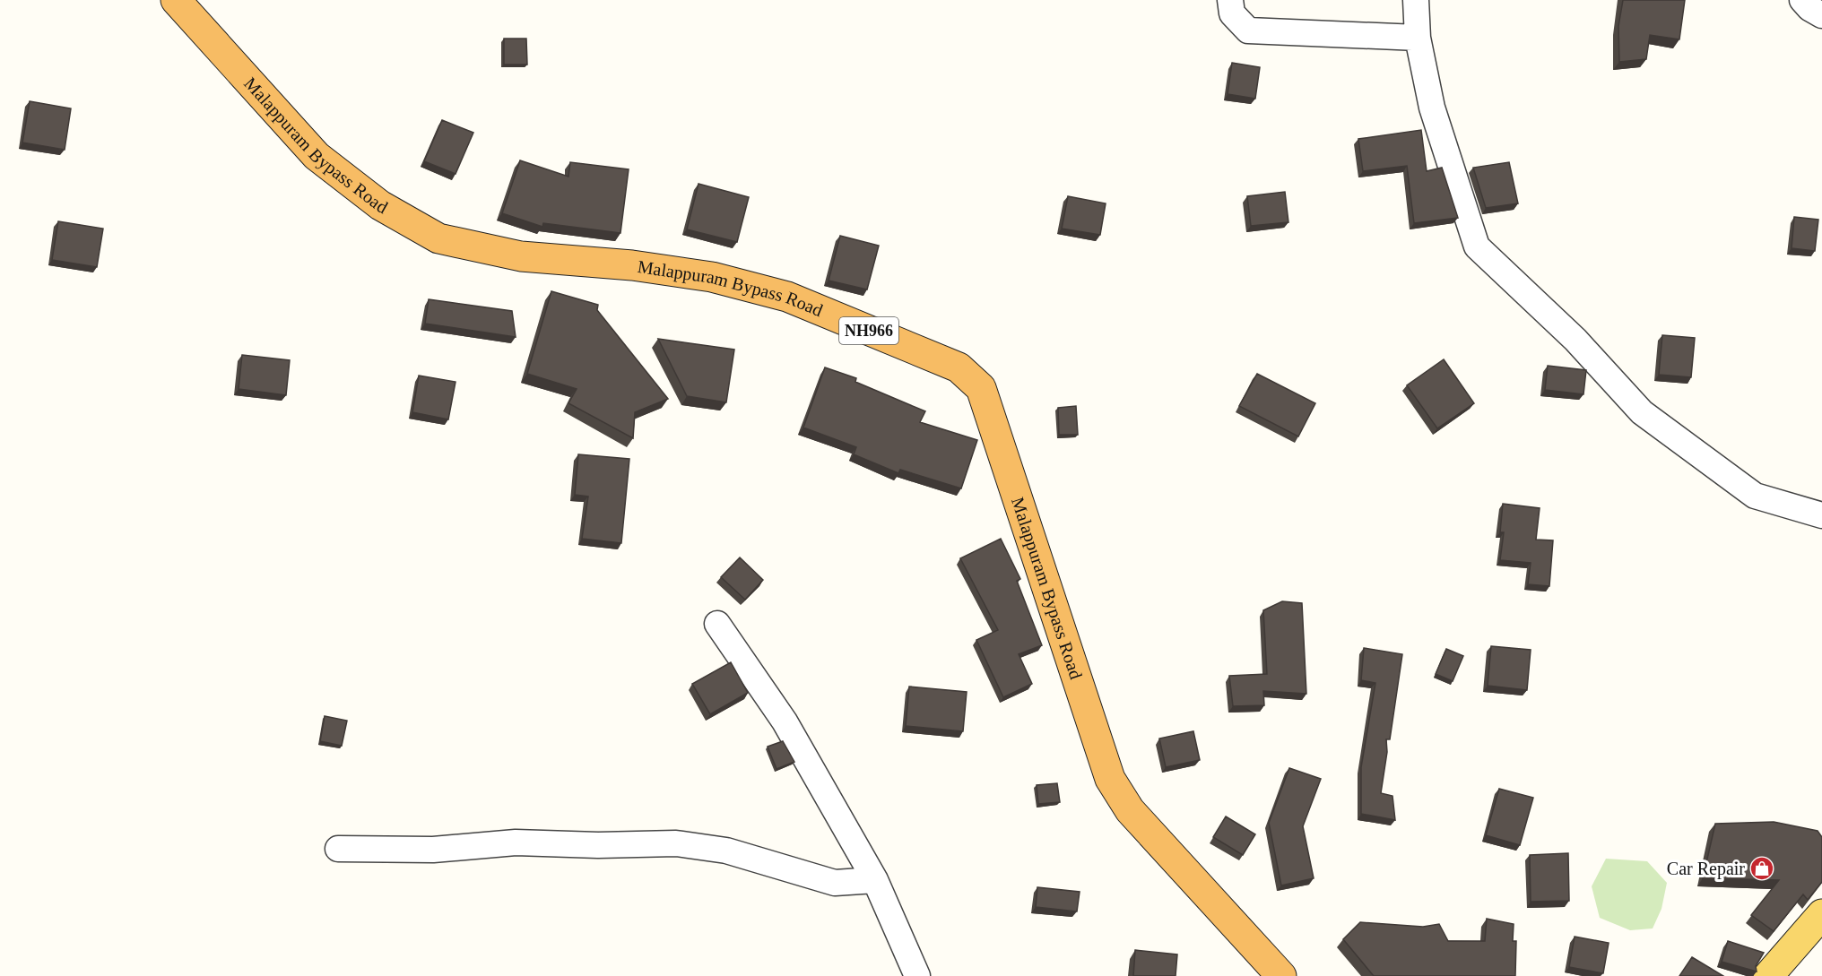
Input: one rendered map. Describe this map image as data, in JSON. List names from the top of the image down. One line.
{"streets":{"highway":["Malappuram Bypass Road","NH966"]},"places":{"shop":["Car Repair"]}}
